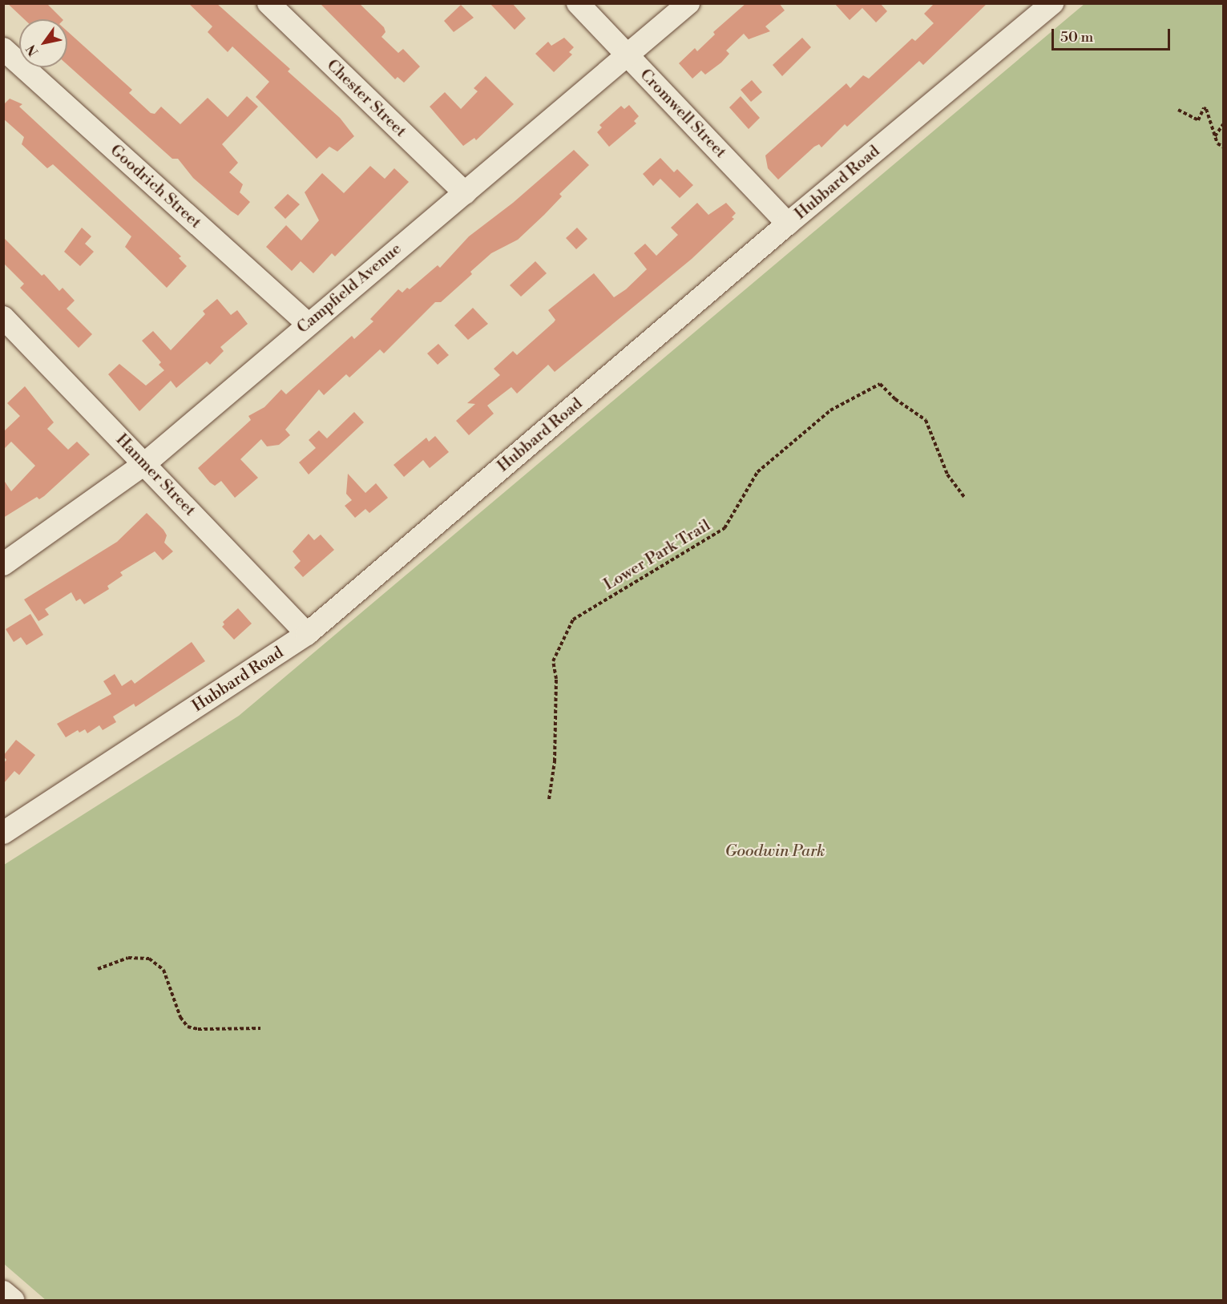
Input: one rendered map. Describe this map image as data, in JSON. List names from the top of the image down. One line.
{"streets":{"street":["Chester Street","Cromwell Street","Hubbard Road","Goodrich Street","Campfield Avenue","Hanmer Street"],"path":["Lower Park Trail"]},"crossings":[["Chester Street","Campfield Avenue"],["Cromwell Street","Hubbard Road"],["Cromwell Street","Campfield Avenue"],["Hubbard Road","Hanmer Street"],["Goodrich Street","Campfield Avenue"],["Campfield Avenue","Hanmer Street"]],"parks":["Goodwin Park"],"scale_bar":"50 m","north":"bottom left"}
